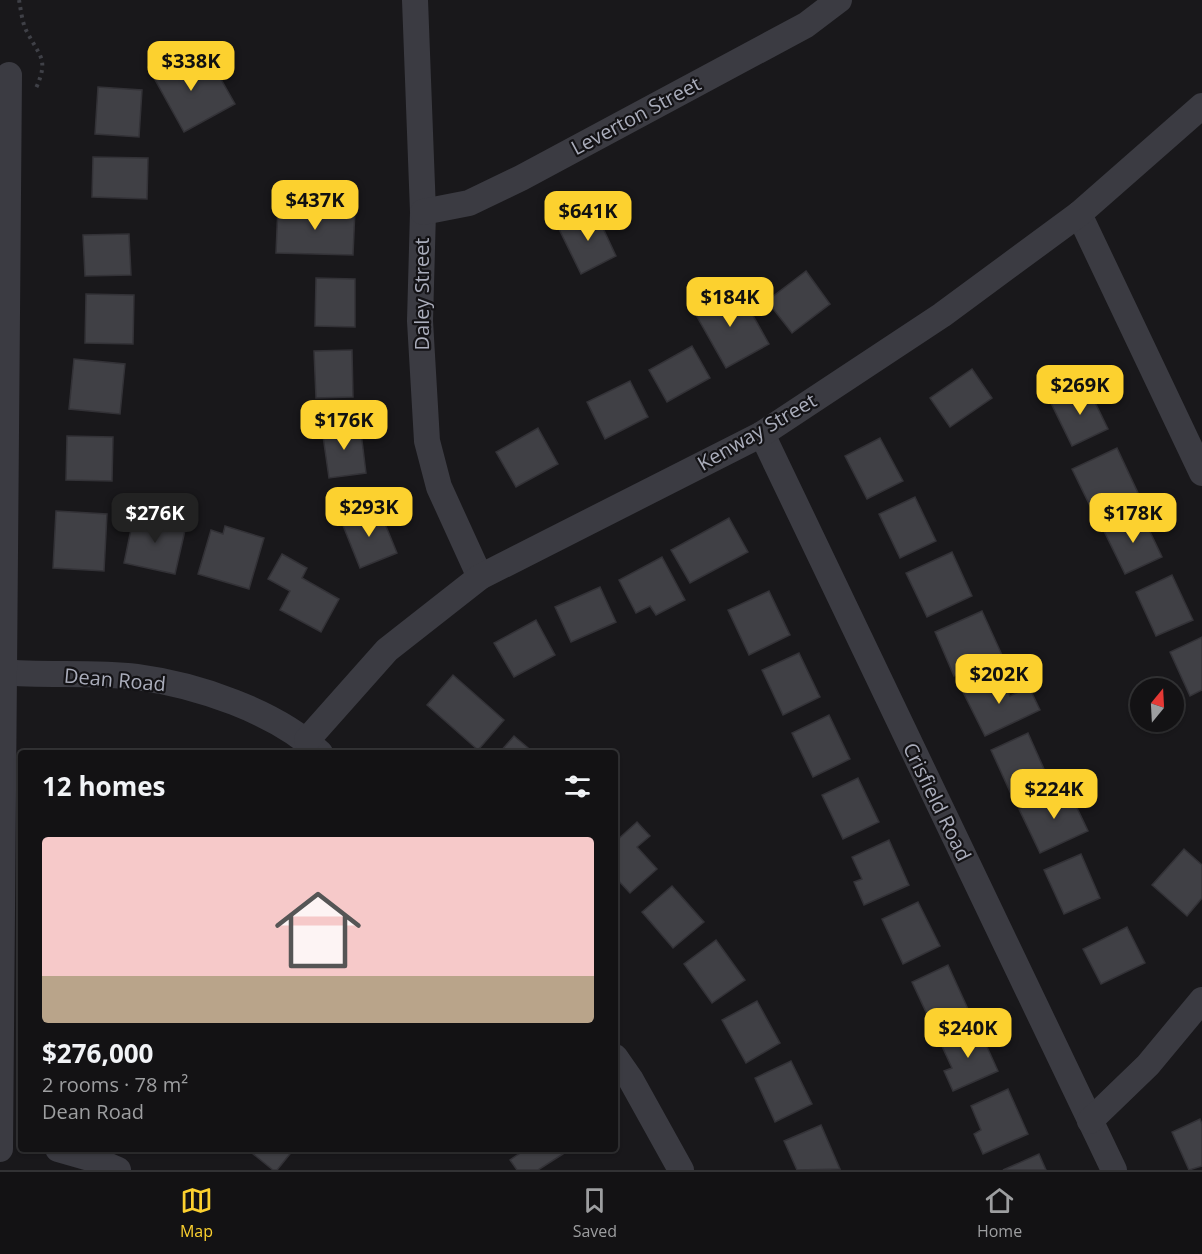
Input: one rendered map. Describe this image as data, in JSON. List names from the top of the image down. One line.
{"streets":{"street":["Leverton Street","Daley Street","Kenway Street","Dean Road","Crisfield Road"]},"crossings":[["Leverton Street","Daley Street"],["Daley Street","Kenway Street"],["Kenway Street","Dean Road"],["Kenway Street","Crisfield Road"]],"north":"top","page":{"price":["$338K","$437K","$641K","$184K","$269K","$176K","$293K","$276K","$178K","$202K","$224K","$240K"],"heading":"12 homes","list":[{"name":"$276,000","note":"2 rooms · 78 m² · Dean Road"}],"tabs":["Map","Saved","Home"]}}
